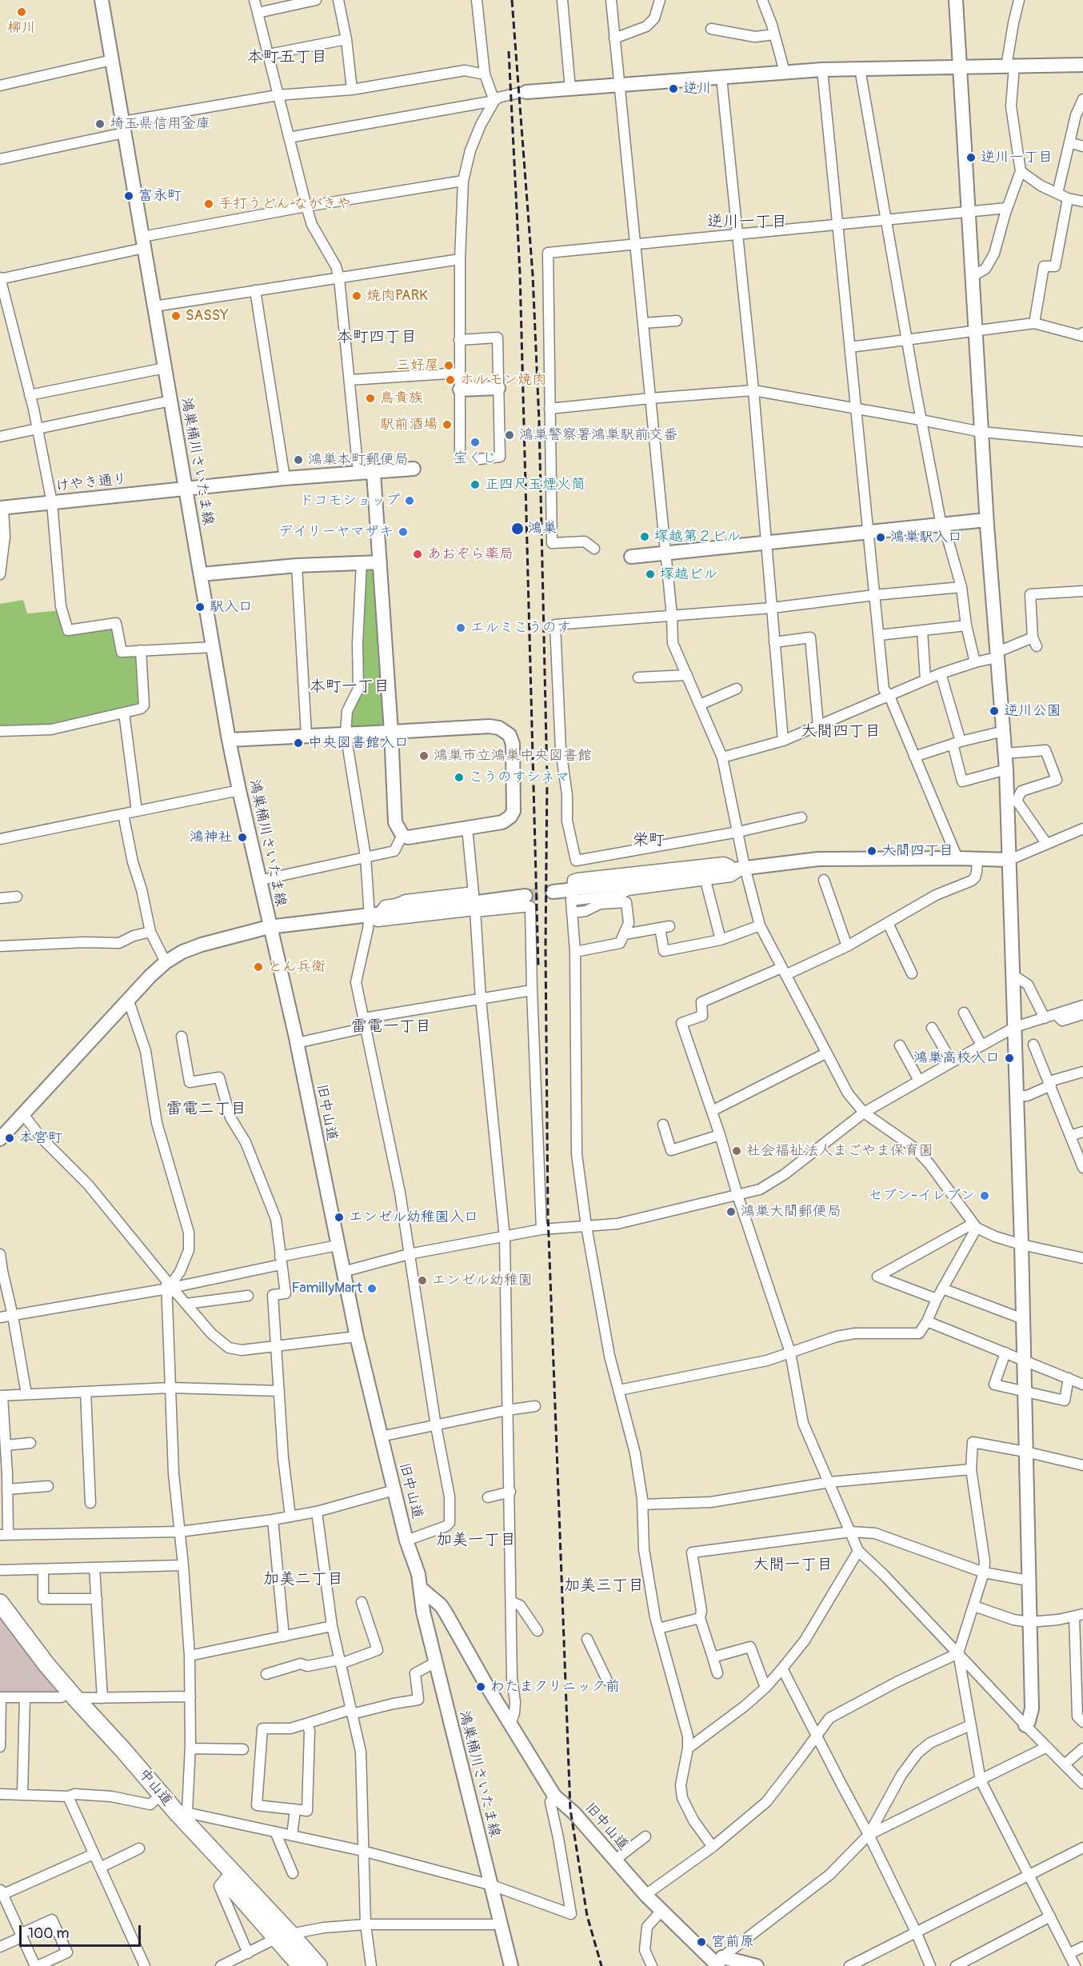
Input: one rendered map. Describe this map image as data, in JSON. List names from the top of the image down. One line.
{"streets":{"highway":["中山道"],"street":["鴻巣桶川さいたま線","けやき通り","旧中山道"]},"crossings":[["鴻巣桶川さいたま線","けやき通り"],["鴻巣桶川さいたま線","旧中山道"]],"districts":["本町五丁目","逆川一丁目","本町四丁目","本町一丁目","大間四丁目","栄町","雷電一丁目","雷電二丁目","加美一丁目","大間一丁目","加美二丁目","加美三丁目"],"places":["柳川","逆川","埼玉県信用金庫","逆川一丁目","富永町","手打うどん ながきや","焼肉PARK","SASSY","三好屋","ホルモン焼肉","鳥貴族","駅前酒場","鴻巣警察署鴻巣駅前交番","宝くじ","鴻巣本町郵便局","正四尺玉煙火筒","ドコモショップ","鴻巣","デイリーヤマザキ","塚越第２ビル","鴻巣駅入口","あおぞら薬局","塚越ビル","駅入口","エルミこうのす","逆川公園","中央図書館入口","鴻巣市立鴻巣中央図書館","こうのすシネマ","鴻神社","大間四丁目","とん兵衛","鴻巣高校入口","本宮町","社会福祉法人まごやま保育園","セブン-イレブン","鴻巣大間郵便局","エンゼル幼稚園入口","エンゼル幼稚園","FamillyMart","わたまクリニック前","宮前原"],"scale_bar":"100 m"}
